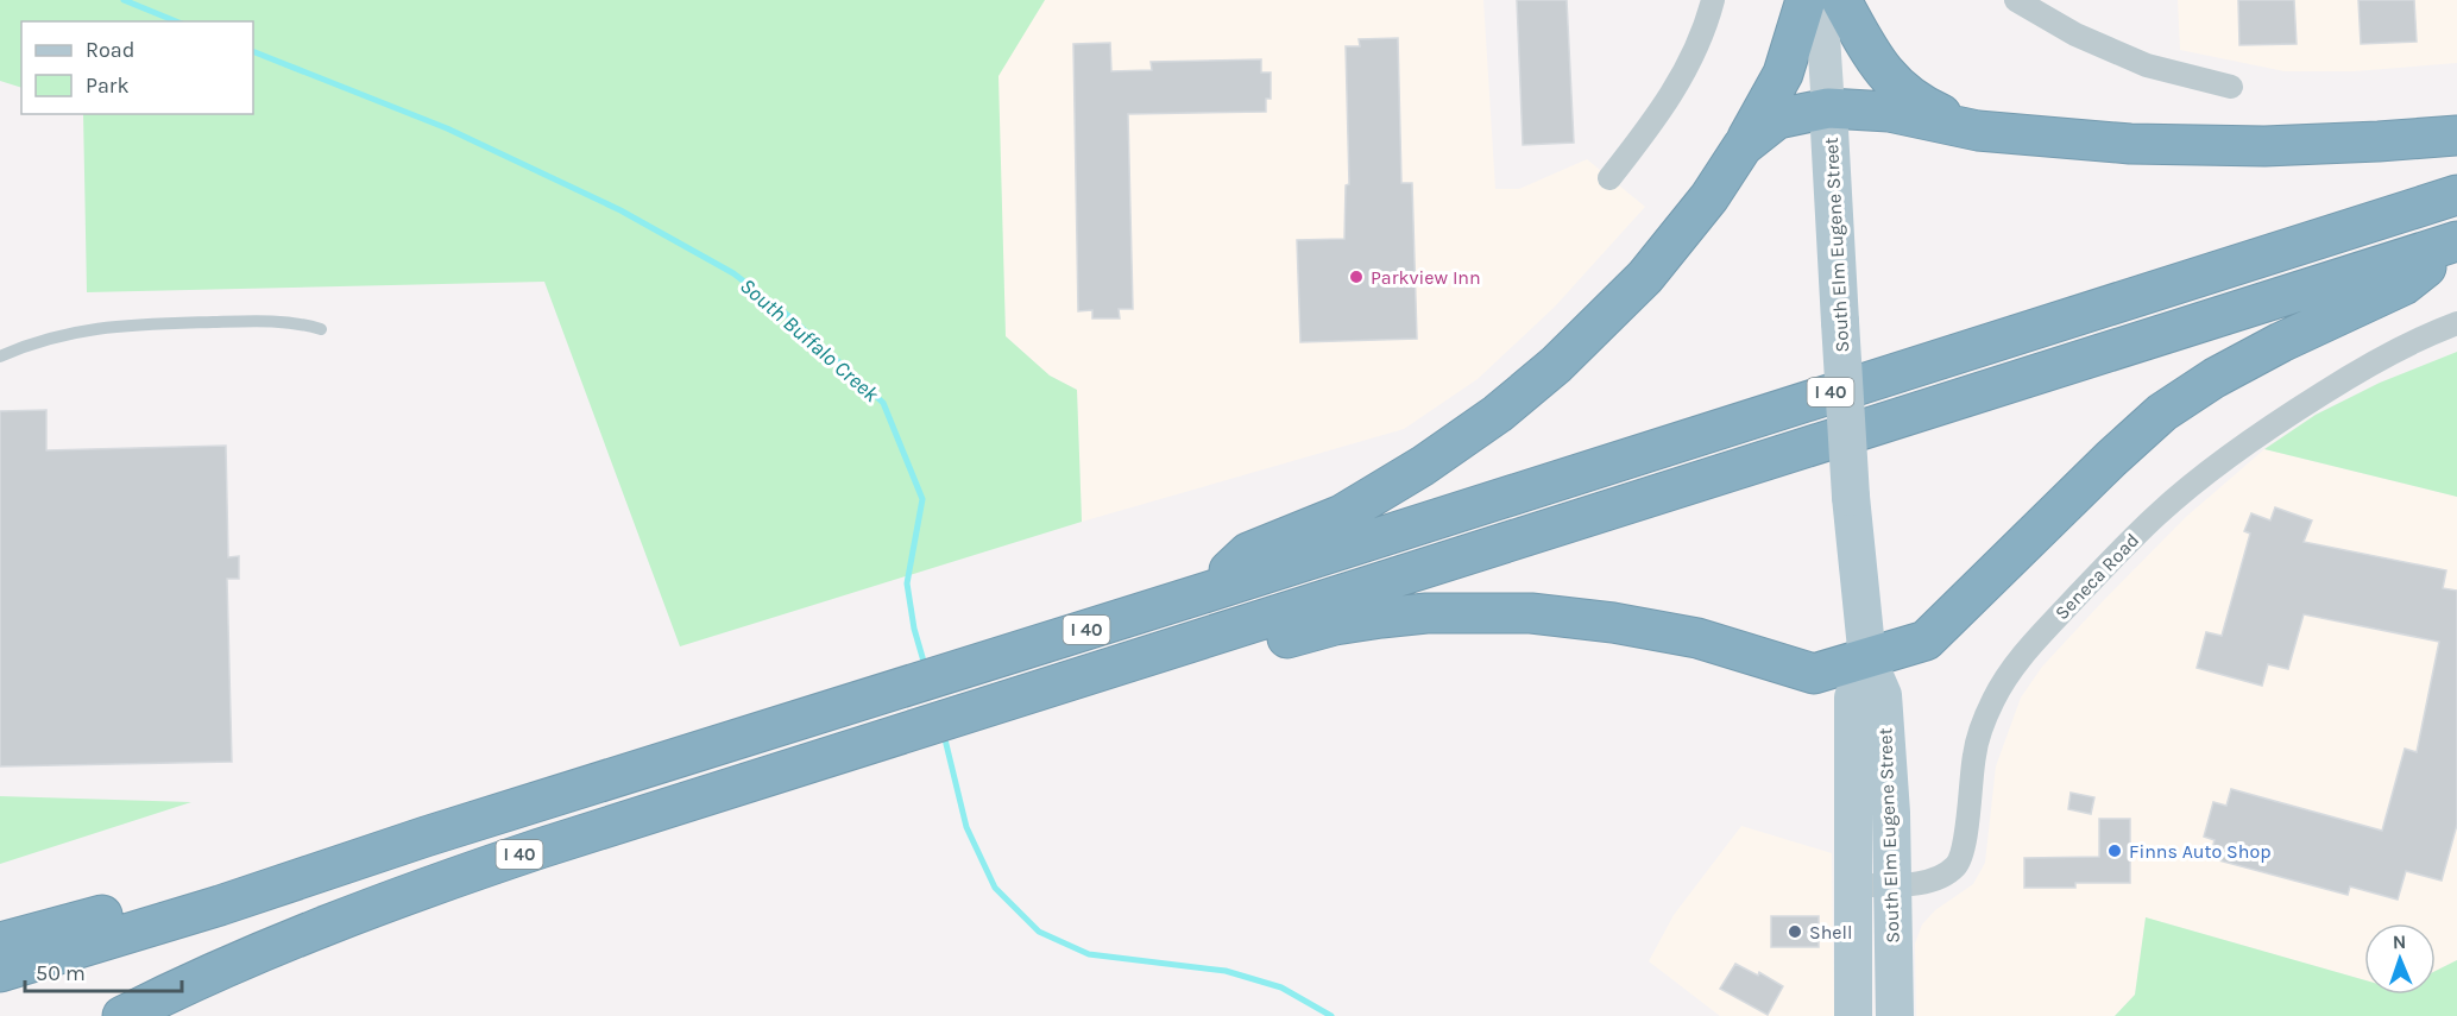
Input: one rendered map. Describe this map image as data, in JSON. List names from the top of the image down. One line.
{"streets":{"highway":["I 40"],"main road":["South Elm Eugene Street"],"street":["Seneca Road"]},"crossings":[["South Elm Eugene Street","Seneca Road"]],"water":["South Buffalo Creek"],"places":["Parkview Inn","Finns Auto Shop","Shell"],"legend":["Road","Park"],"scale_bar":"50 m","north":"top"}
